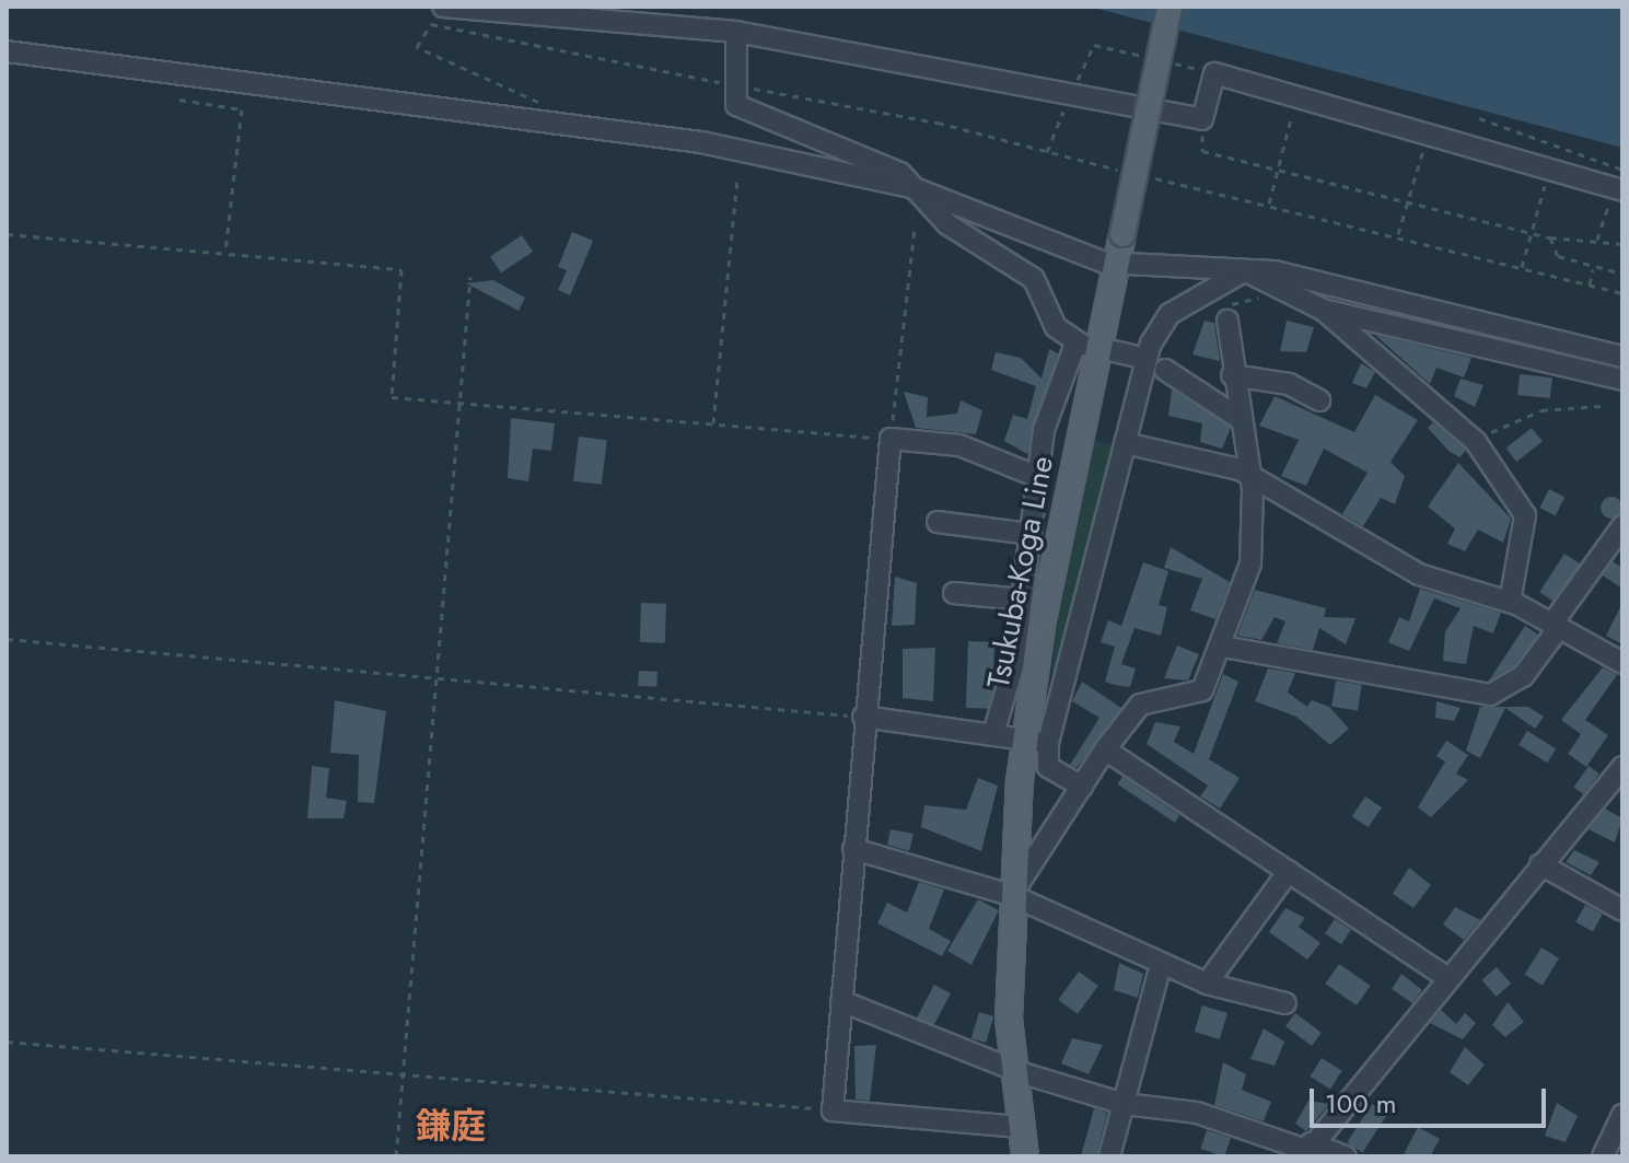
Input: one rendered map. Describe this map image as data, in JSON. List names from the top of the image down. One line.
{"streets":{"main road":["Tsukuba-Koga Line"]},"districts":["鎌庭"],"scale_bar":"100 m"}
